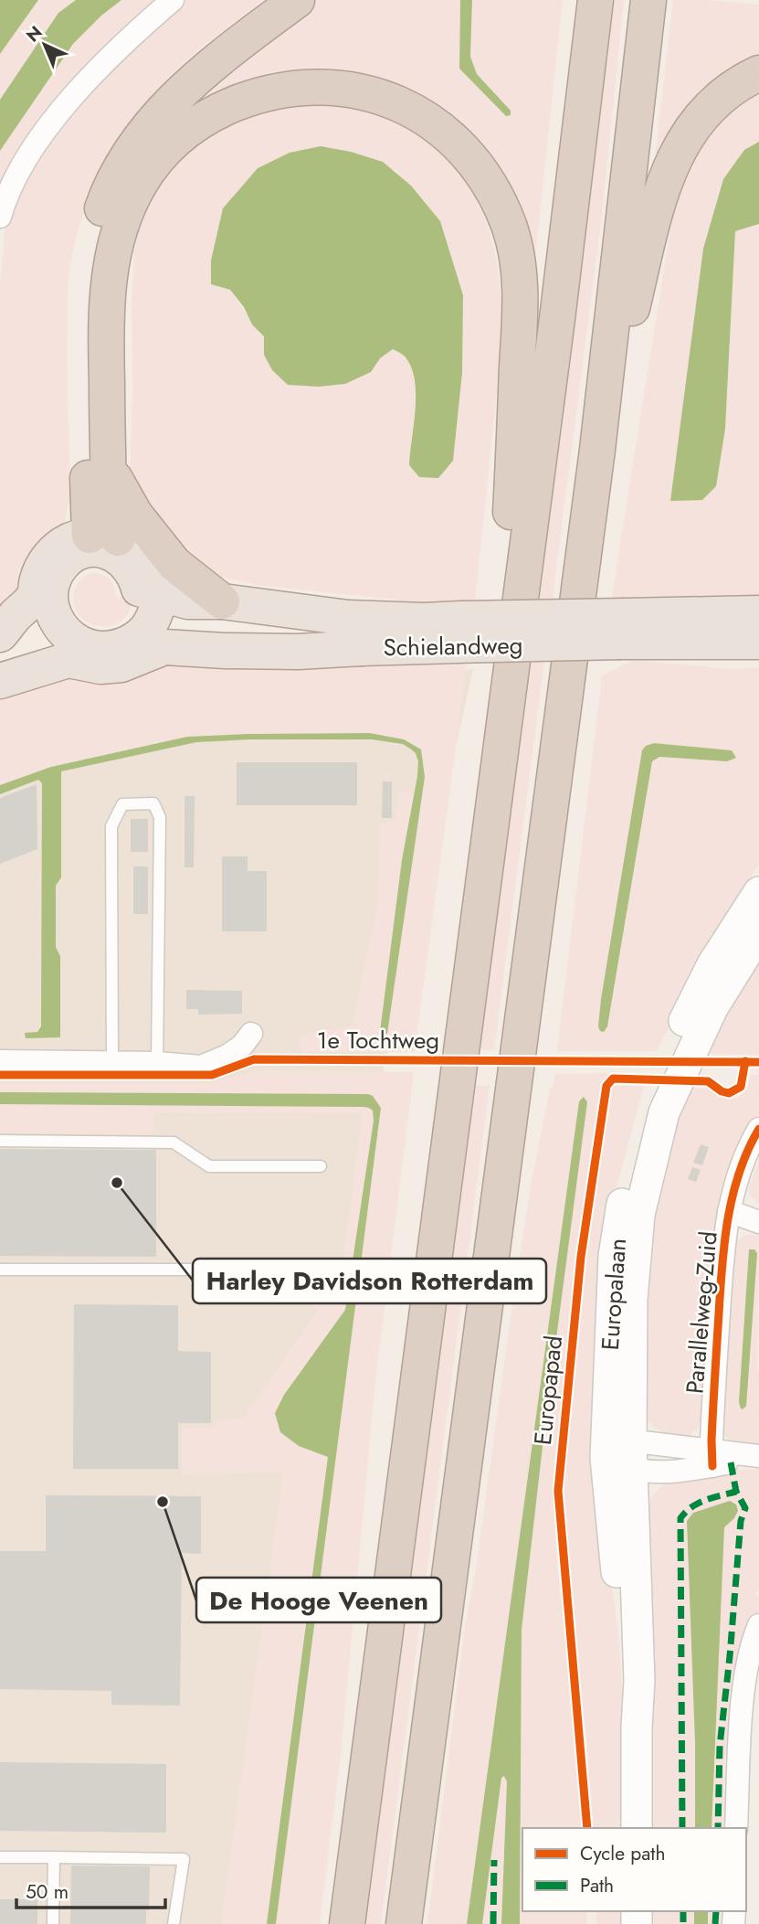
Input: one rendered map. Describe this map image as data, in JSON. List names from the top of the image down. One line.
{"streets":{"main road":["Schielandweg","Europalaan"],"street":["Parallelweg-Zuid"],"cycle path":["1e Tochtweg","Europapad"]},"places":["Harley Davidson Rotterdam","De Hooge Veenen"],"legend":["Cycle path","Path"],"scale_bar":"50 m","north":"top left"}
